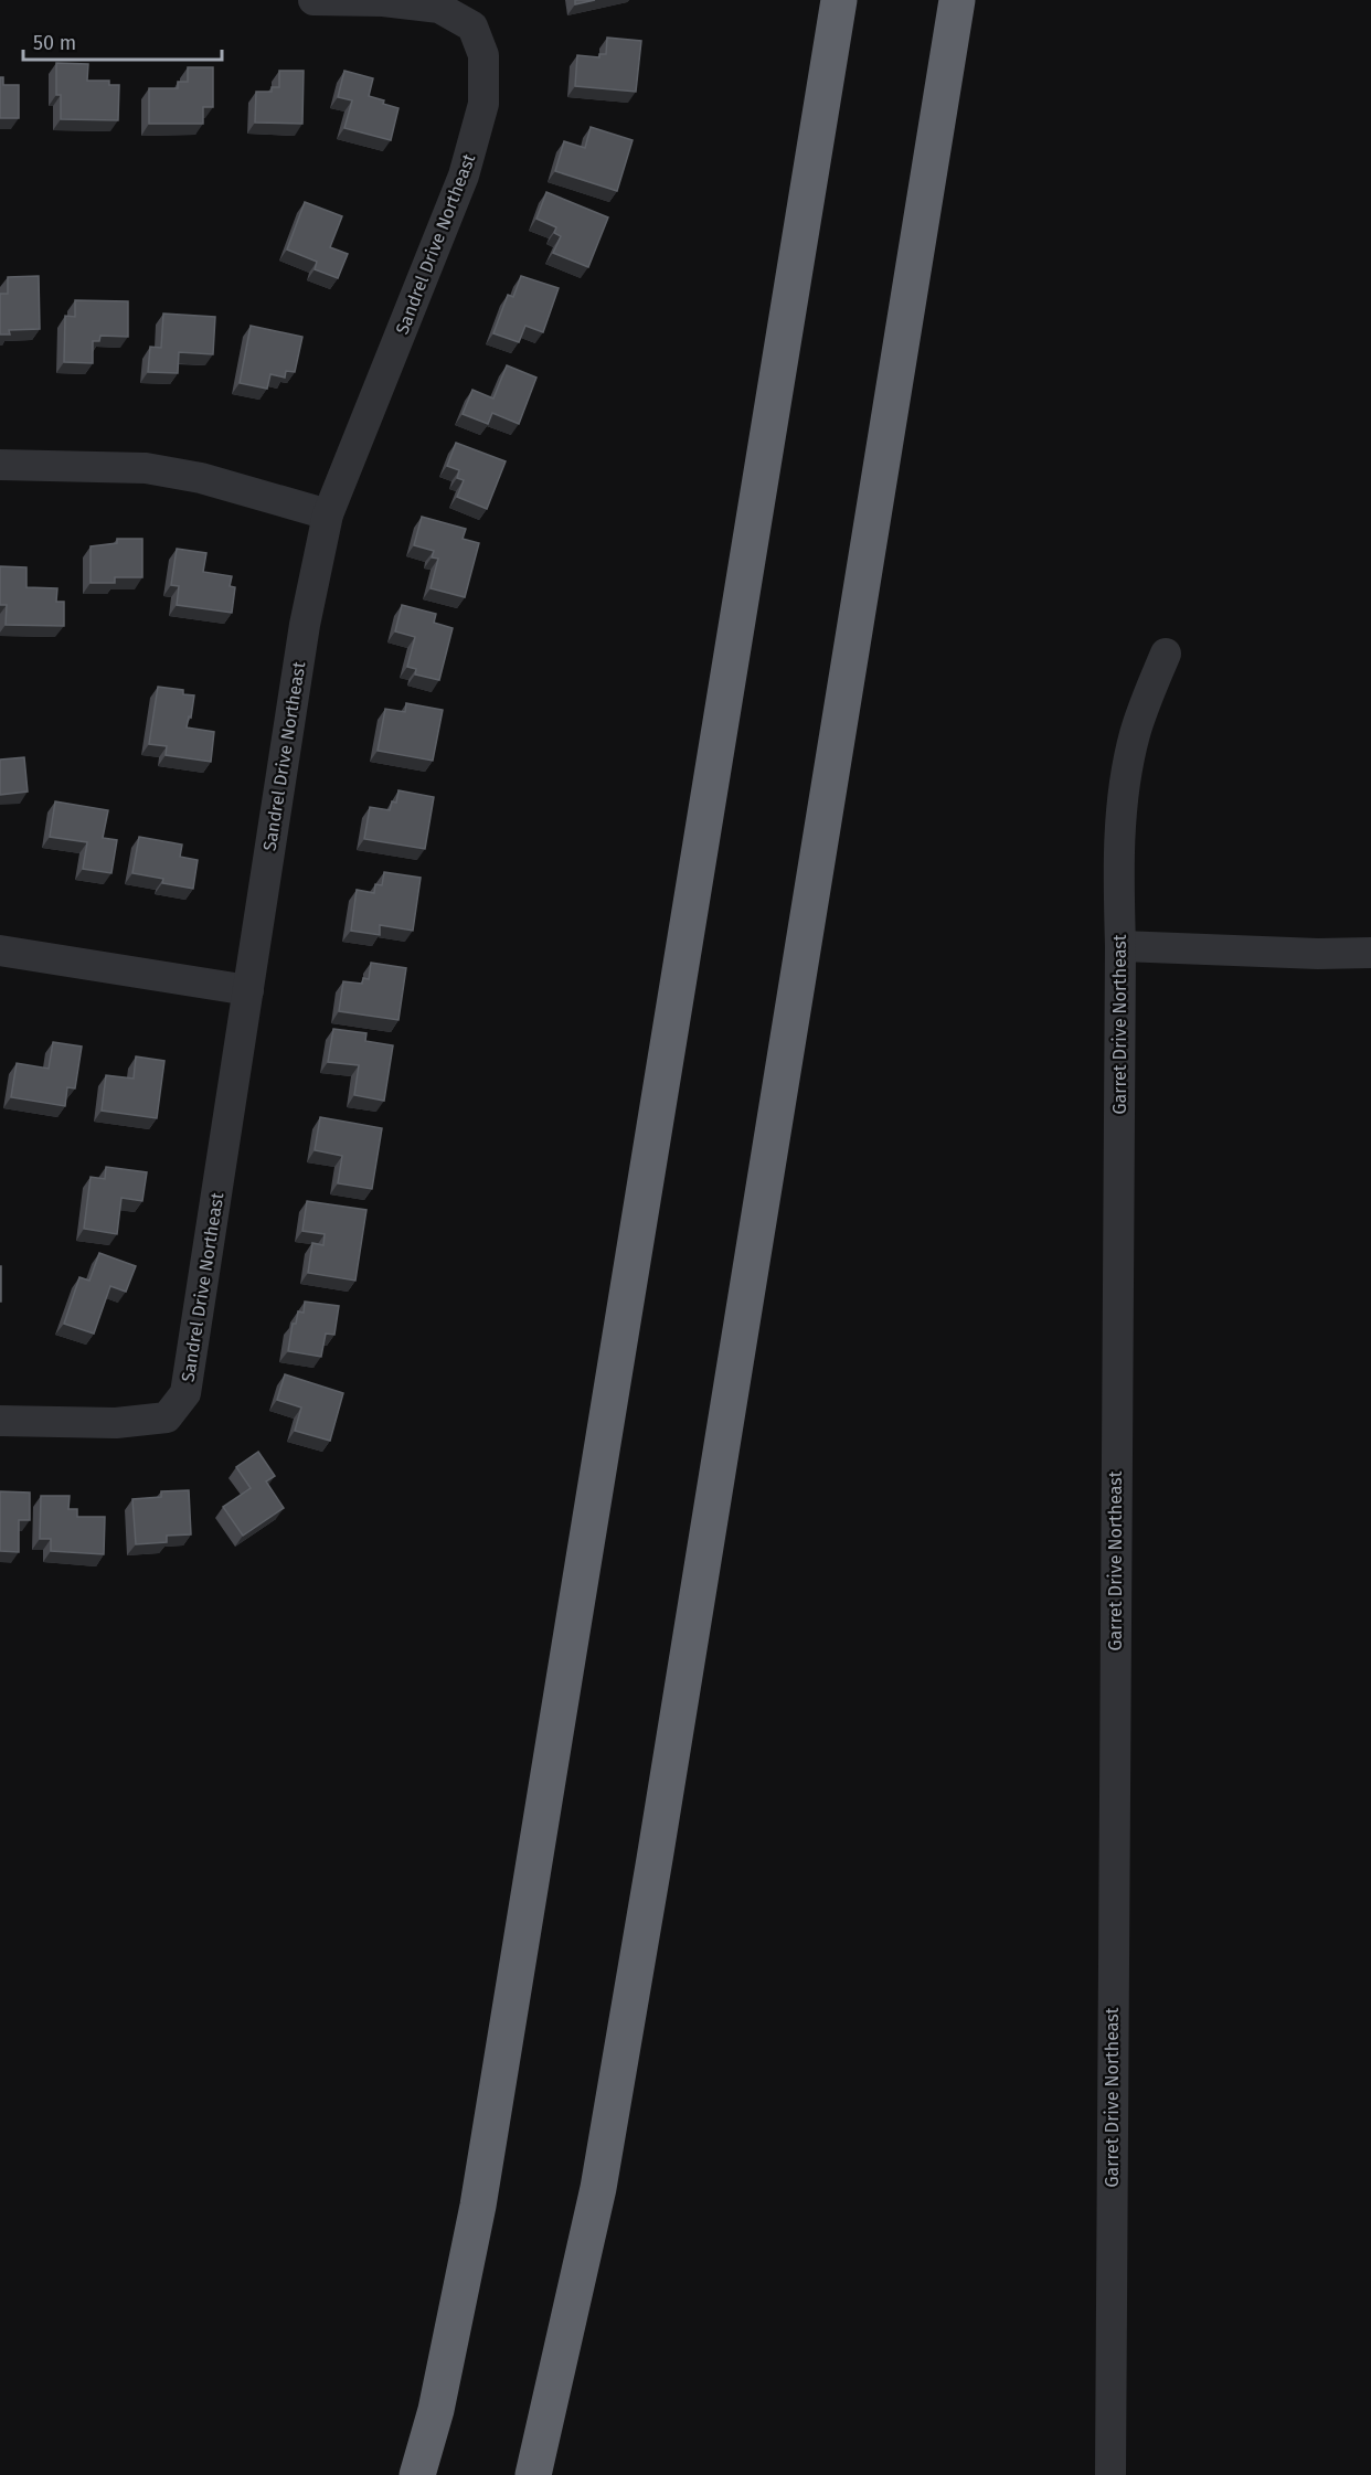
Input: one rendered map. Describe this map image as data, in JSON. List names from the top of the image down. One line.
{"streets":{"street":["Sandrel Drive Northeast","Garret Drive Northeast"]},"scale_bar":"50 m"}
